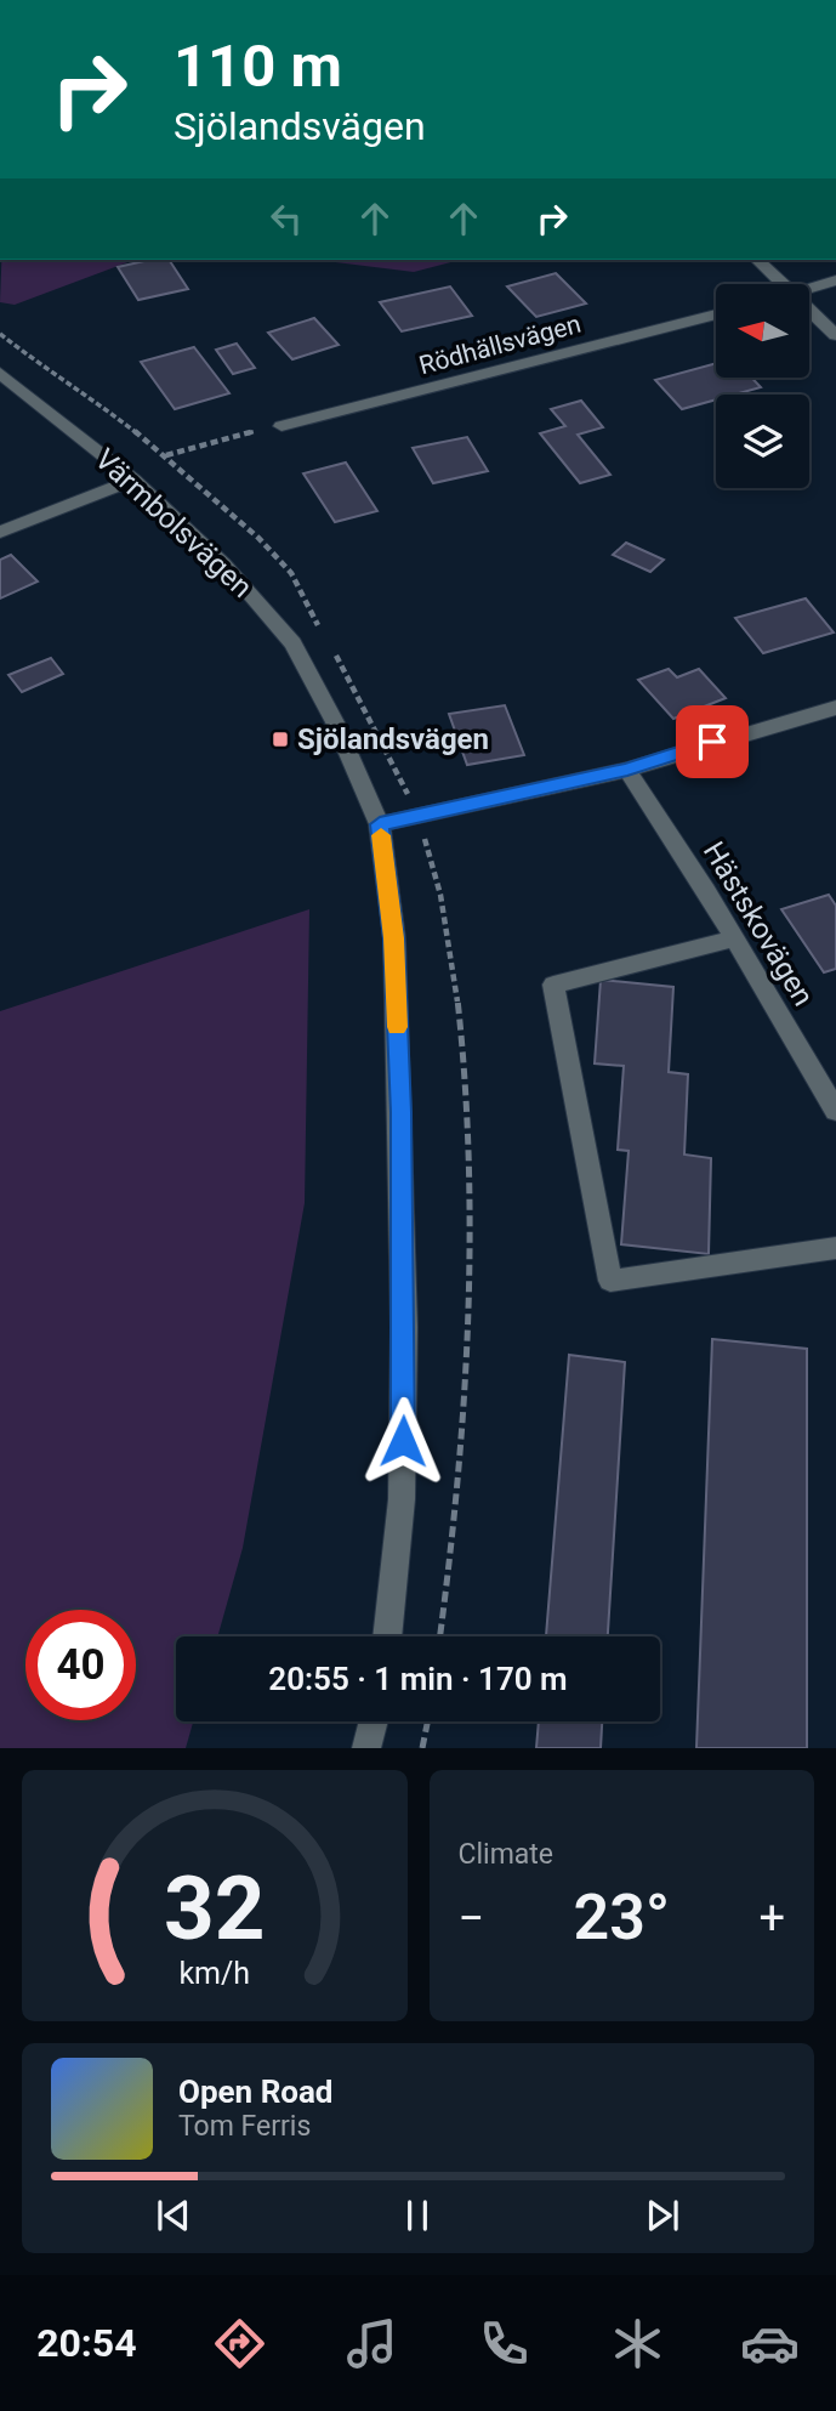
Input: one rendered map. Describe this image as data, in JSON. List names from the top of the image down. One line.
{"streets":{"street":["Rödhällsvägen","Värmbolsvägen","Hästskovägen"]},"places":{"transit":["Sjölandsvägen"]},"north":"left","page":{"turn":["110 m","Sjölandsvägen"],"limit":"40","trip":"20:55 · 1 min · 170 m","tile":"Climate","heat":["−","23°","+"],"song":["Open Road","Tom Ferris"],"tabs":"20:54","gauge":["32","km/h"]}}
